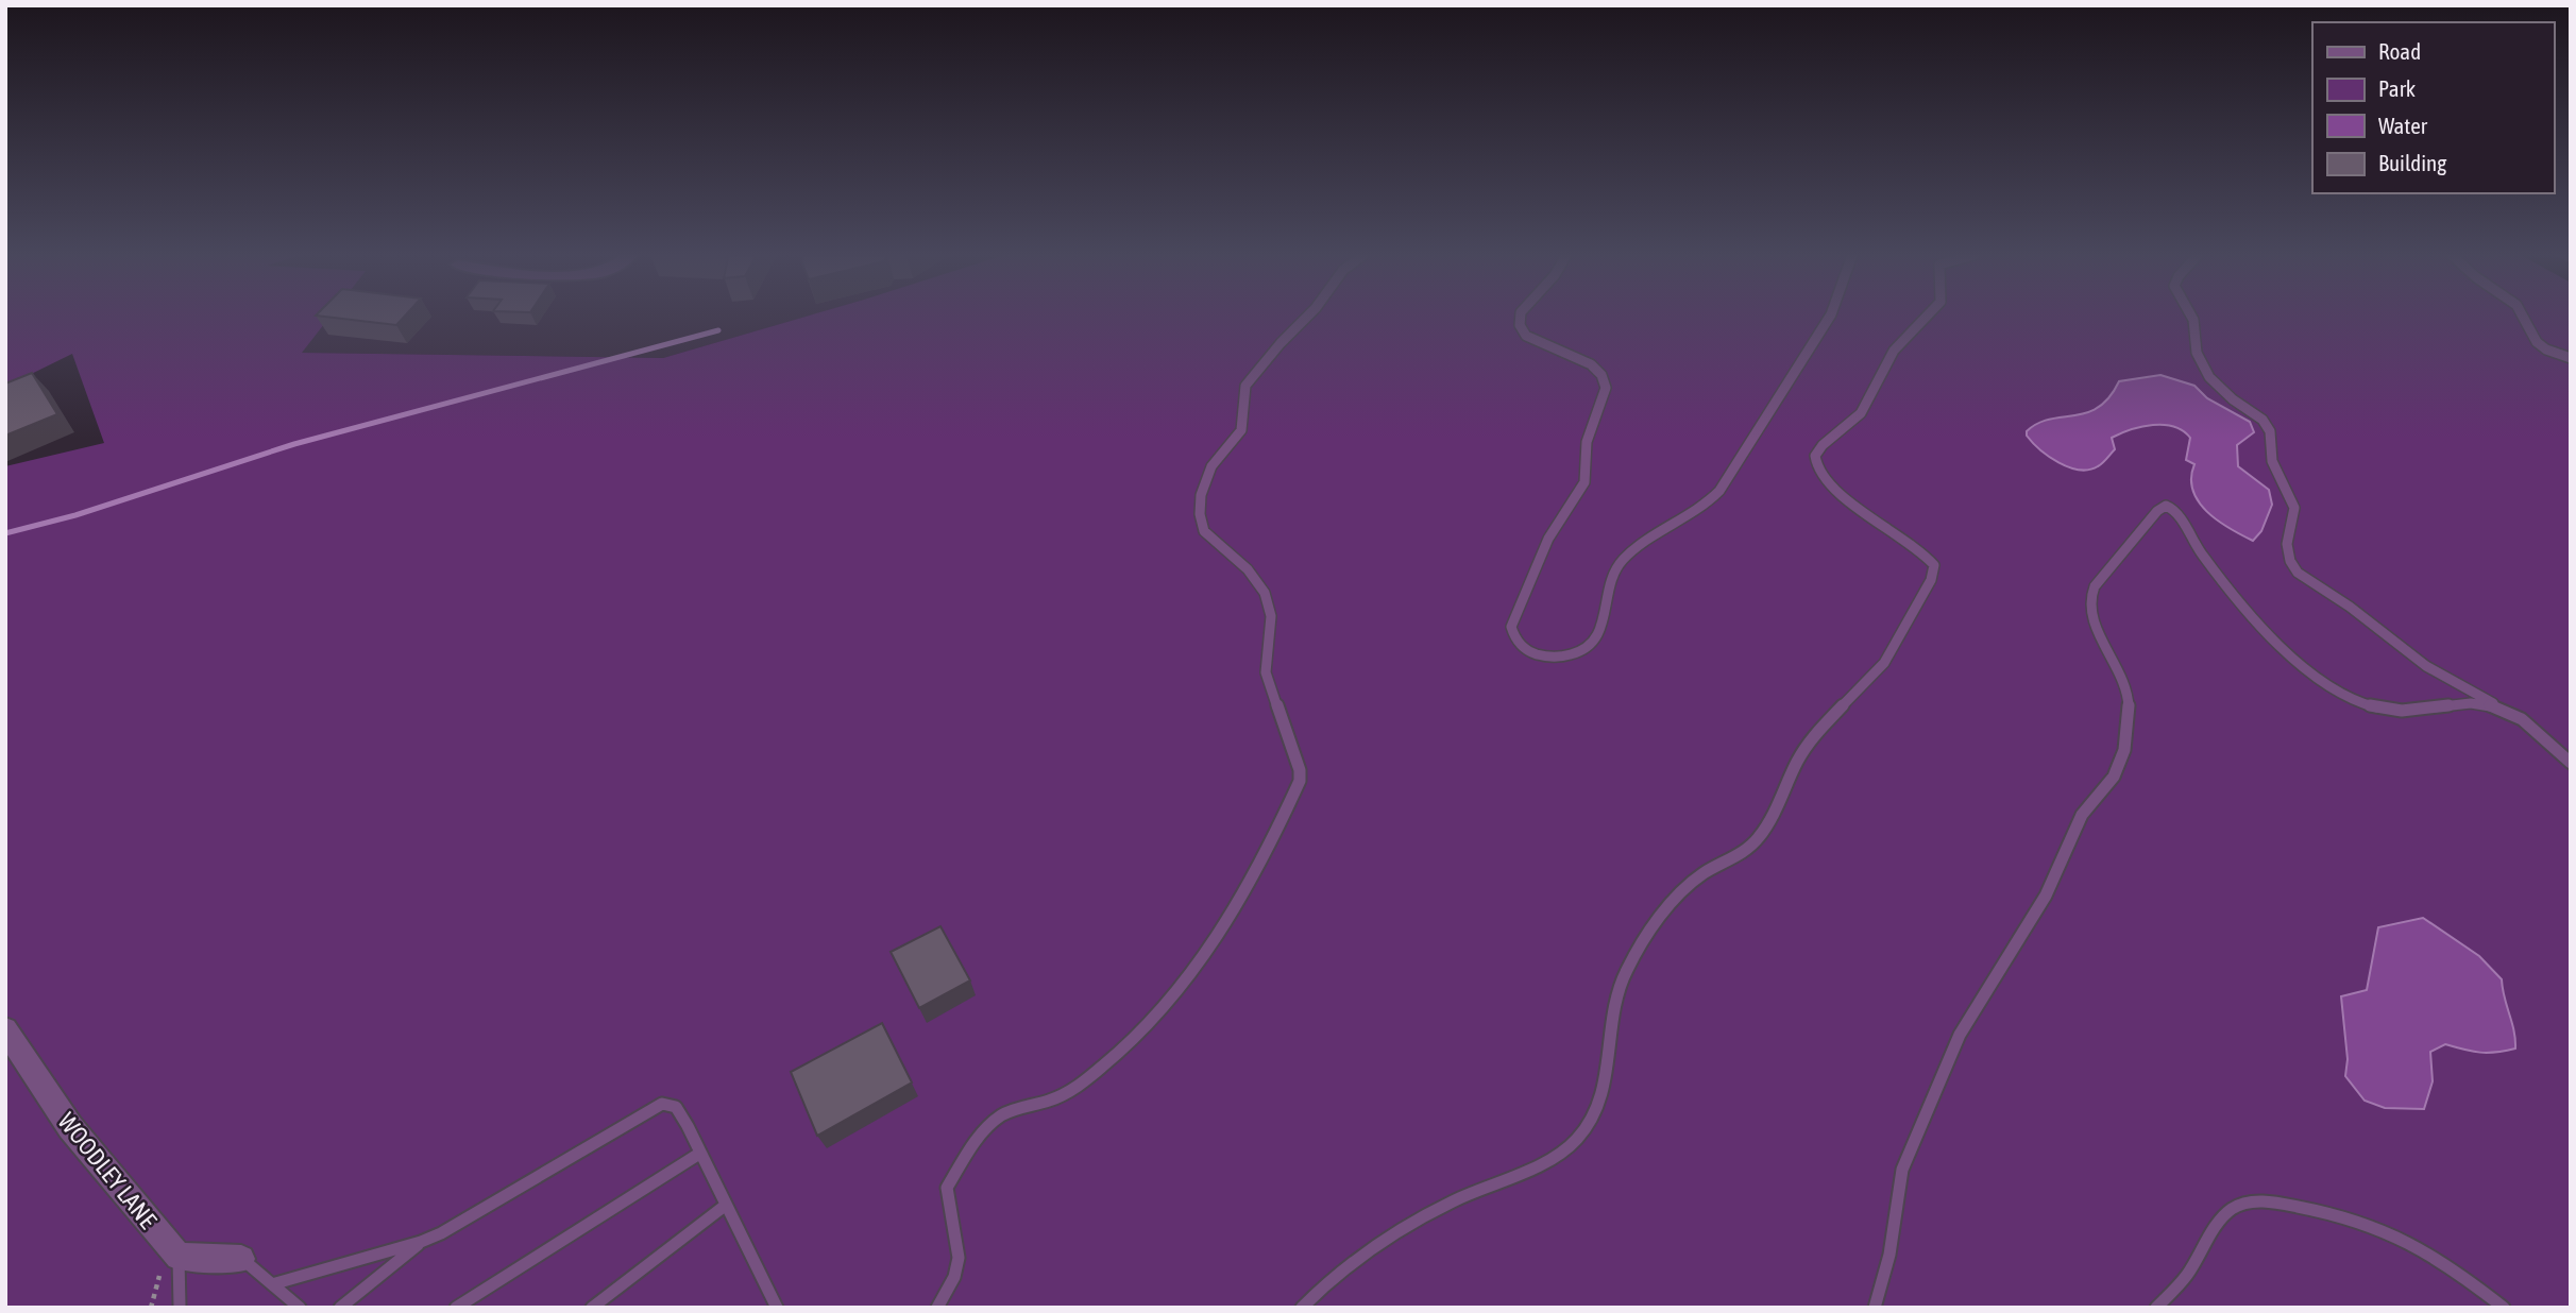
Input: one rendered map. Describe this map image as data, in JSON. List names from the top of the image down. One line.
{"streets":{"street":["WOODLEY LANE"]},"legend":["Road","Park","Water","Building"]}
